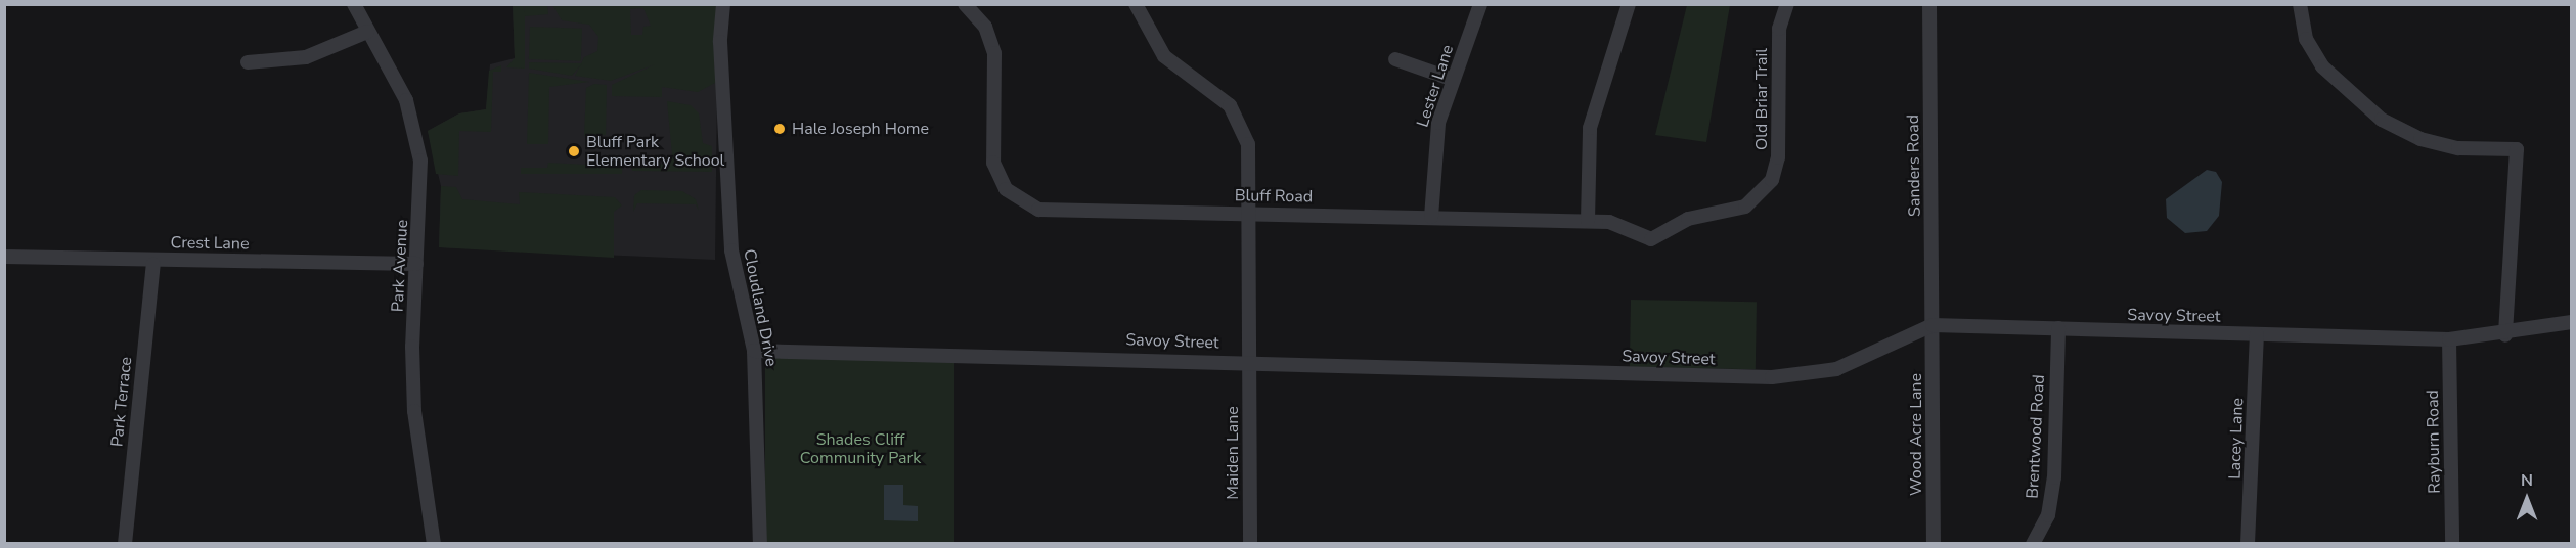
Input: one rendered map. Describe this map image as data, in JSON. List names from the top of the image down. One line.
{"streets":{"street":["Lester Lane","Old Briar Trail","Sanders Road","Bluff Road","Crest Lane","Park Avenue","Cloudland Drive","Savoy Street","Park Terrace","Wood Acre Lane","Brentwood Road","Lacey Lane","Rayburn Road","Maiden Lane"]},"crossings":[["Lester Lane","Bluff Road"],["Old Briar Trail","Bluff Road"],["Sanders Road","Savoy Street"],["Sanders Road","Wood Acre Lane"],["Bluff Road","Maiden Lane"],["Crest Lane","Park Avenue"],["Crest Lane","Park Terrace"],["Cloudland Drive","Savoy Street"],["Savoy Street","Wood Acre Lane"],["Savoy Street","Brentwood Road"],["Savoy Street","Lacey Lane"],["Savoy Street","Rayburn Road"],["Savoy Street","Maiden Lane"]],"parks":["Shades Cliff Community Park"],"places":["Hale Joseph Home","Bluff Park Elementary School"],"north":"top"}
